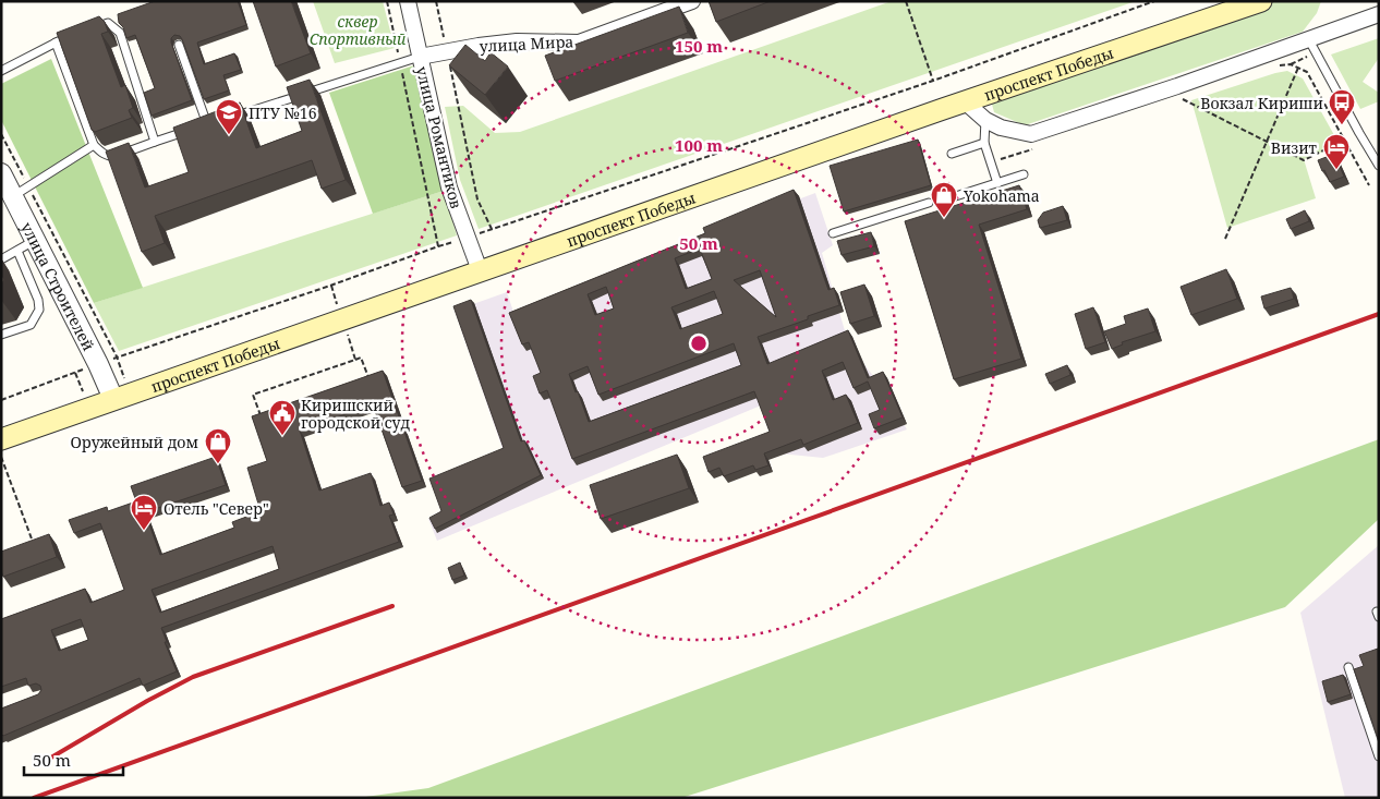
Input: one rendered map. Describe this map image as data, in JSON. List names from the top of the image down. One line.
{"streets":{"main road":["проспект Победы"],"street":["улица Мира","улица Романтиков","улица Строителей"]},"crossings":[["улица Мира","улица Романтиков"],["проспект Победы","улица Романтиков"],["проспект Победы","улица Строителей"]],"parks":["сквер Спортивный"],"places":{"bus stop":["Вокзал Кириши"],"school or university":["ПТУ №16"],"hotel":["Визит","Отель \"Север\""],"shop":["Yokohama","Оружейный дом"],"public building":["Киришский городской суд"]},"scale_bar":"50 m","rings":["150 m","100 m","50 m"]}
